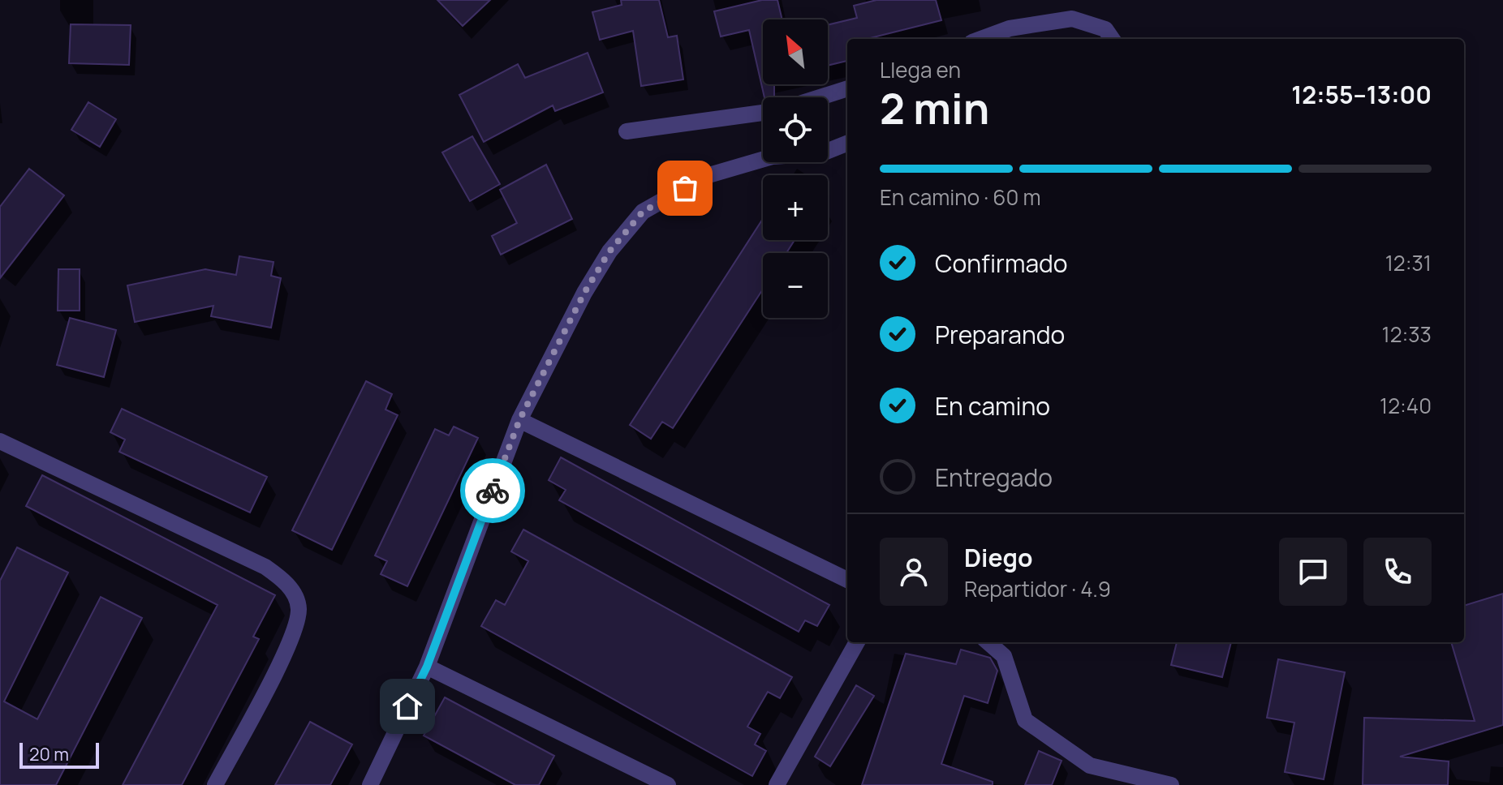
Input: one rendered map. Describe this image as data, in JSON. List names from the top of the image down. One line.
{"scale_bar":"20 m","north":"top left","page":{"map_buttons":["+","−"],"heading":["2 min","Llega en","12:55–13:00"],"panel":["Diego","Repartidor · 4.9"],"bar":"En camino · 60 m","list":[["Confirmado","12:31"],["Preparando","12:33"],["En camino","12:40"],"Entregado"],"scale":"20 m"}}
